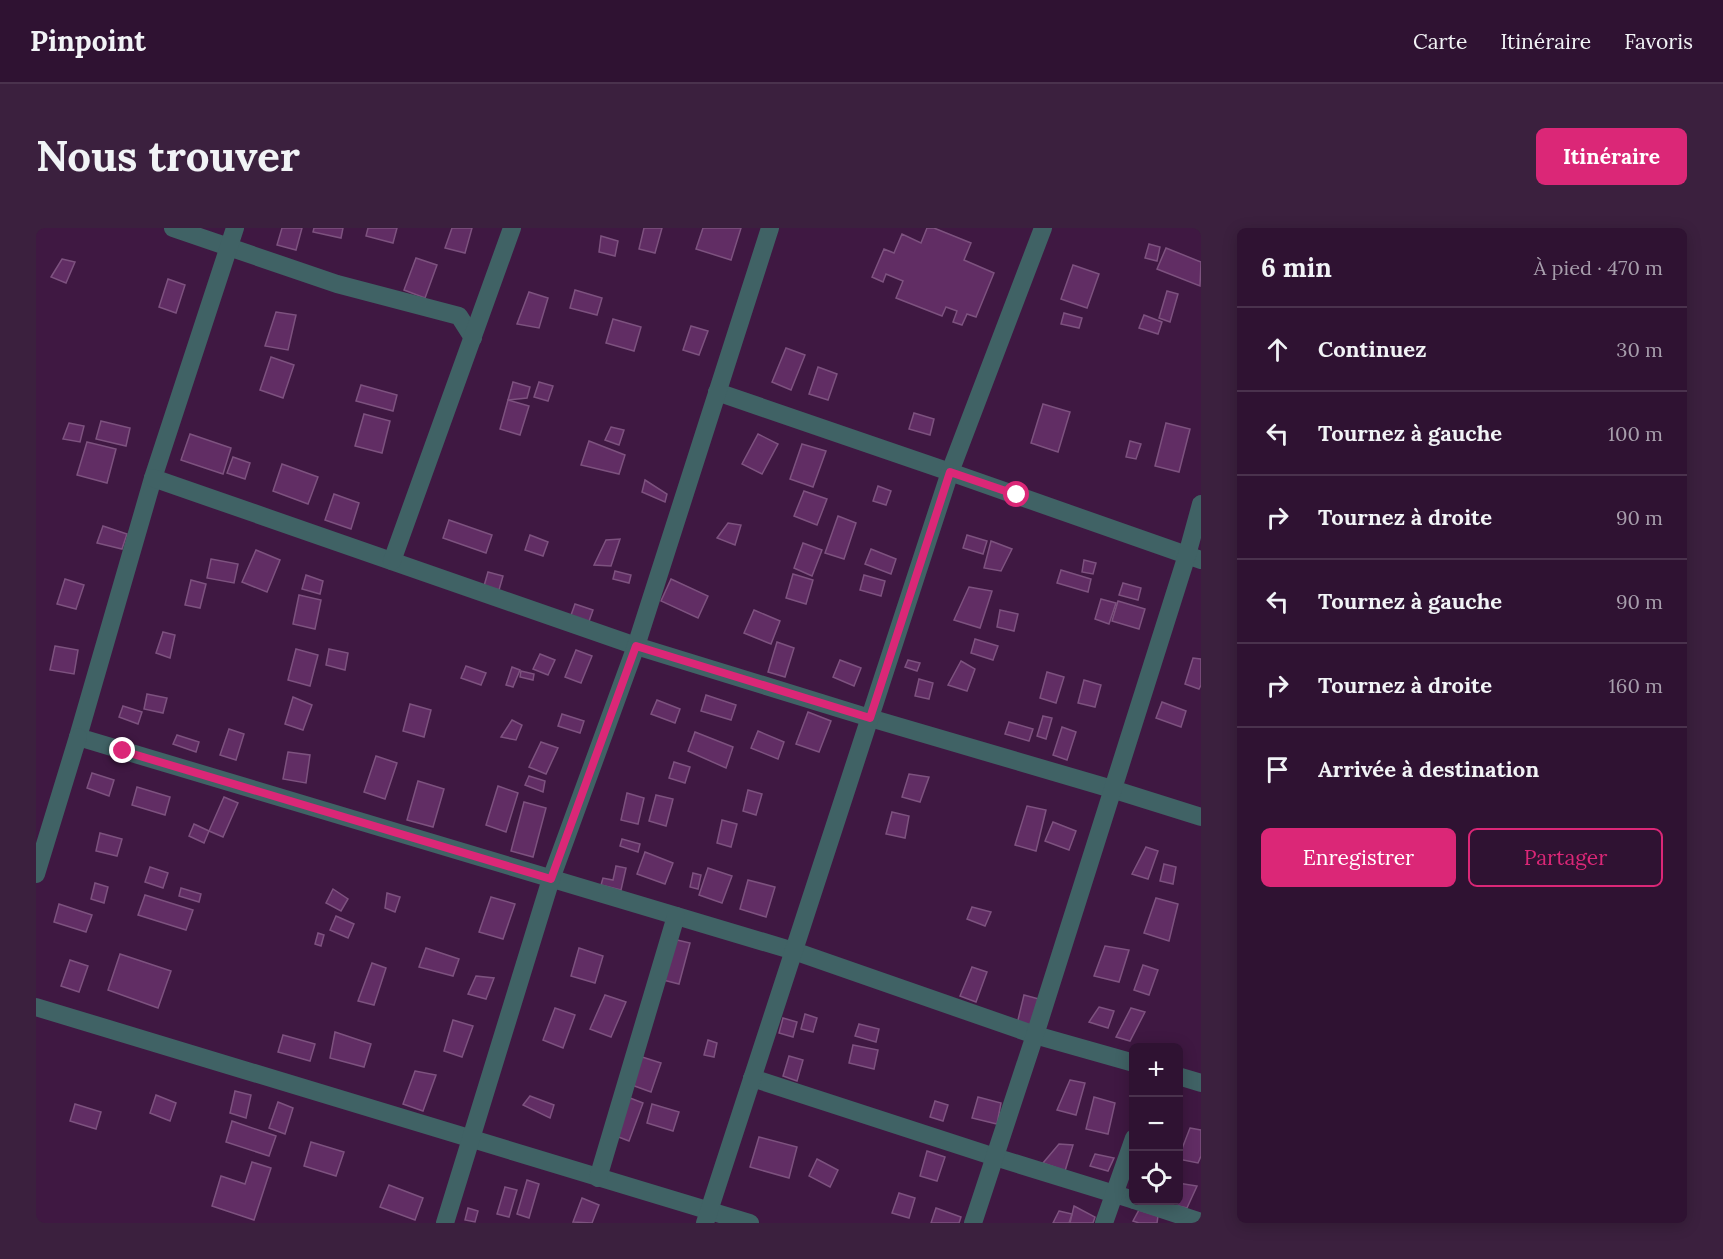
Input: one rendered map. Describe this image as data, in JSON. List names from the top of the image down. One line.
{"page":{"header":"Pinpoint","nav":["Carte","Itinéraire","Favoris"],"buttons":["Itinéraire",["Enregistrer","Partager"]],"title":"Nous trouver","heading":["6 min","À pied · 470 m"],"list":[["Continuez","30 m"],["Tournez à gauche","100 m"],["Tournez à droite","90 m"],["Tournez à gauche","90 m"],["Tournez à droite","160 m"],"Arrivée à destination"],"map_buttons":["+","−"]}}
